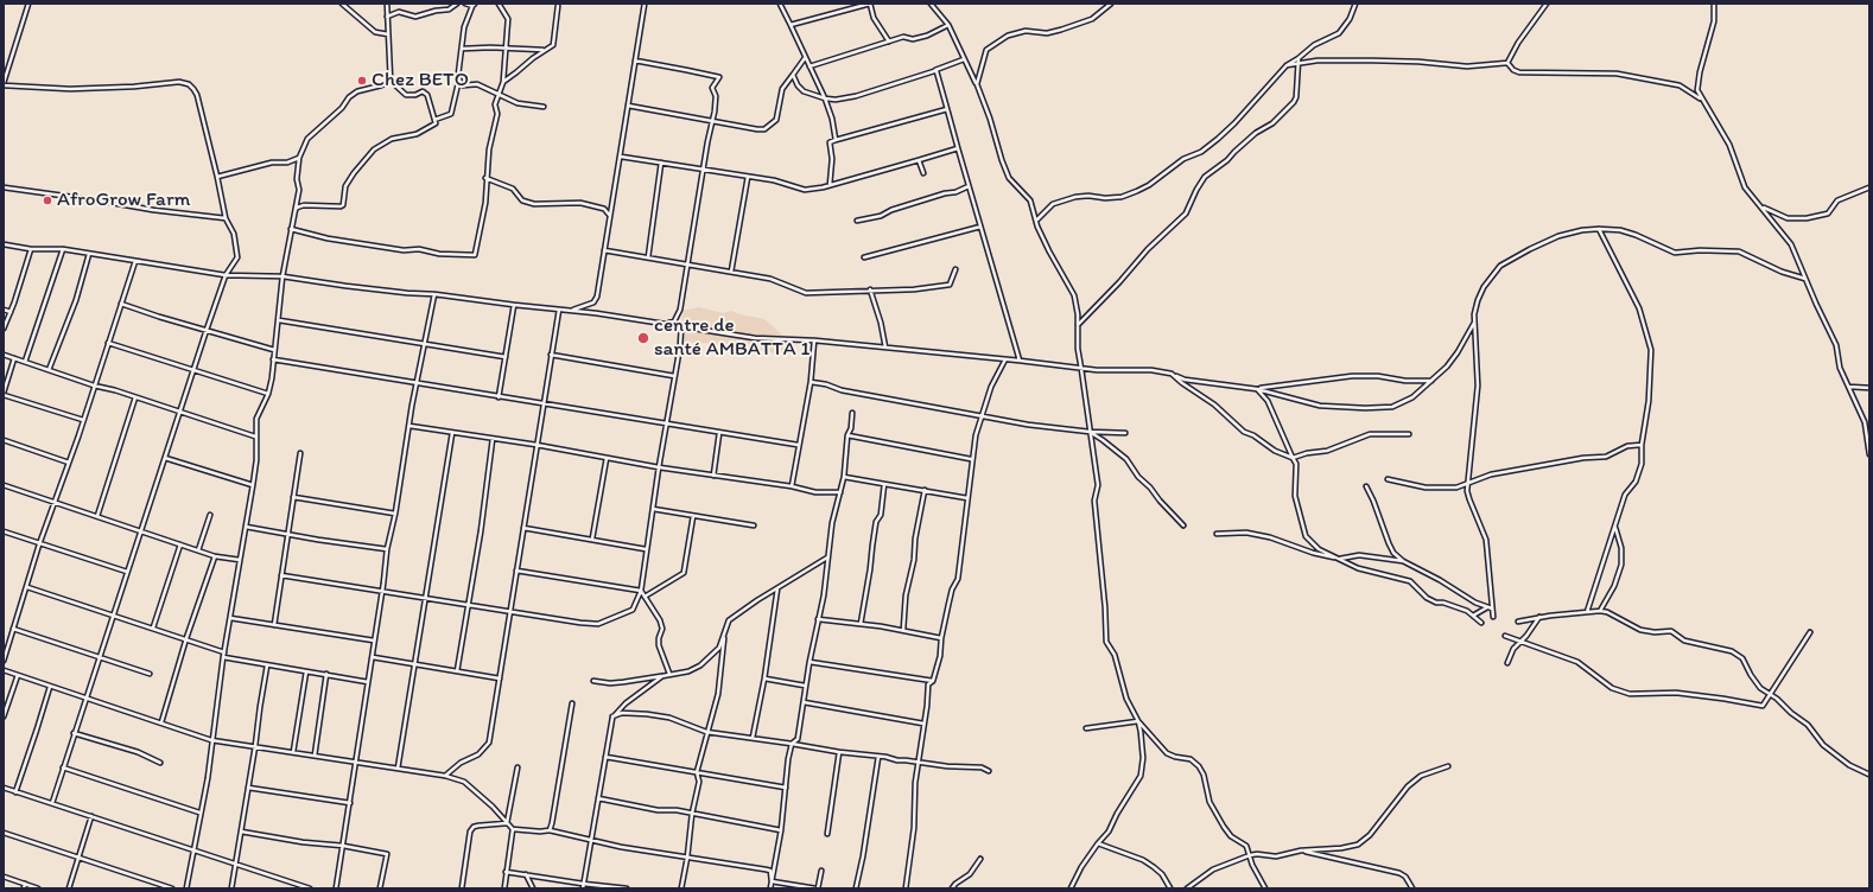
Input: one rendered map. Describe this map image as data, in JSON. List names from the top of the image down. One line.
{"places":["Chez BETO","AfroGrow Farm","centre de santé AMBATTA 1"]}
